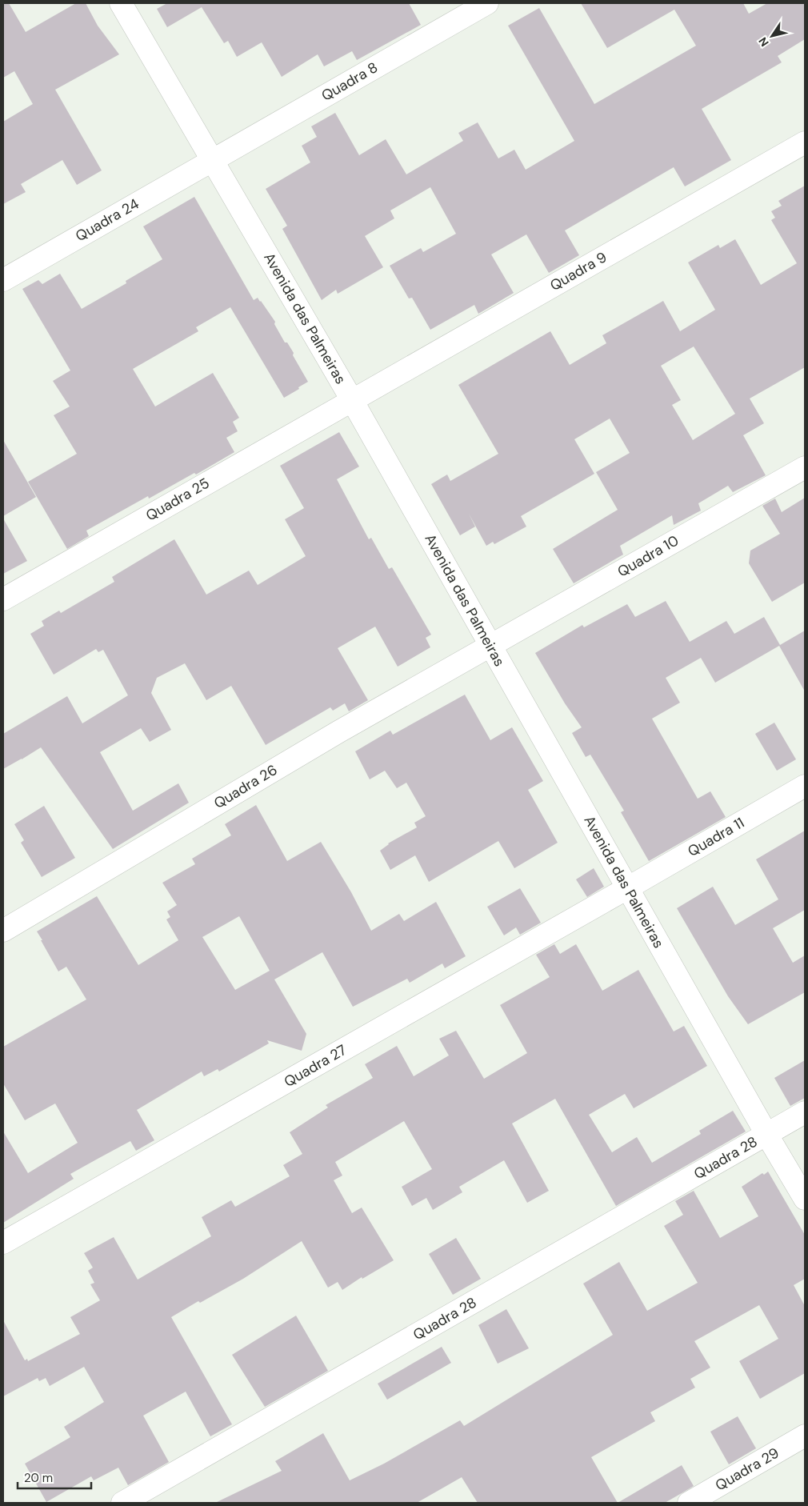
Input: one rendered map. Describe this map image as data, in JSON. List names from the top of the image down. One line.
{"streets":{"street":["Quadra 8","Quadra 24","Quadra 9","Avenida das Palmeiras","Quadra 25","Quadra 10","Quadra 26","Quadra 11","Quadra 27","Quadra 28","Quadra 29"]},"crossings":[["Quadra 8","Quadra 24"],["Quadra 8","Avenida das Palmeiras"],["Quadra 24","Avenida das Palmeiras"],["Quadra 9","Avenida das Palmeiras"],["Quadra 9","Quadra 25"],["Avenida das Palmeiras","Quadra 25"],["Avenida das Palmeiras","Quadra 10"],["Avenida das Palmeiras","Quadra 26"],["Avenida das Palmeiras","Quadra 11"],["Avenida das Palmeiras","Quadra 27"],["Avenida das Palmeiras","Quadra 28"],["Quadra 10","Quadra 26"],["Quadra 11","Quadra 27"]],"scale_bar":"20 m","north":"bottom left"}
